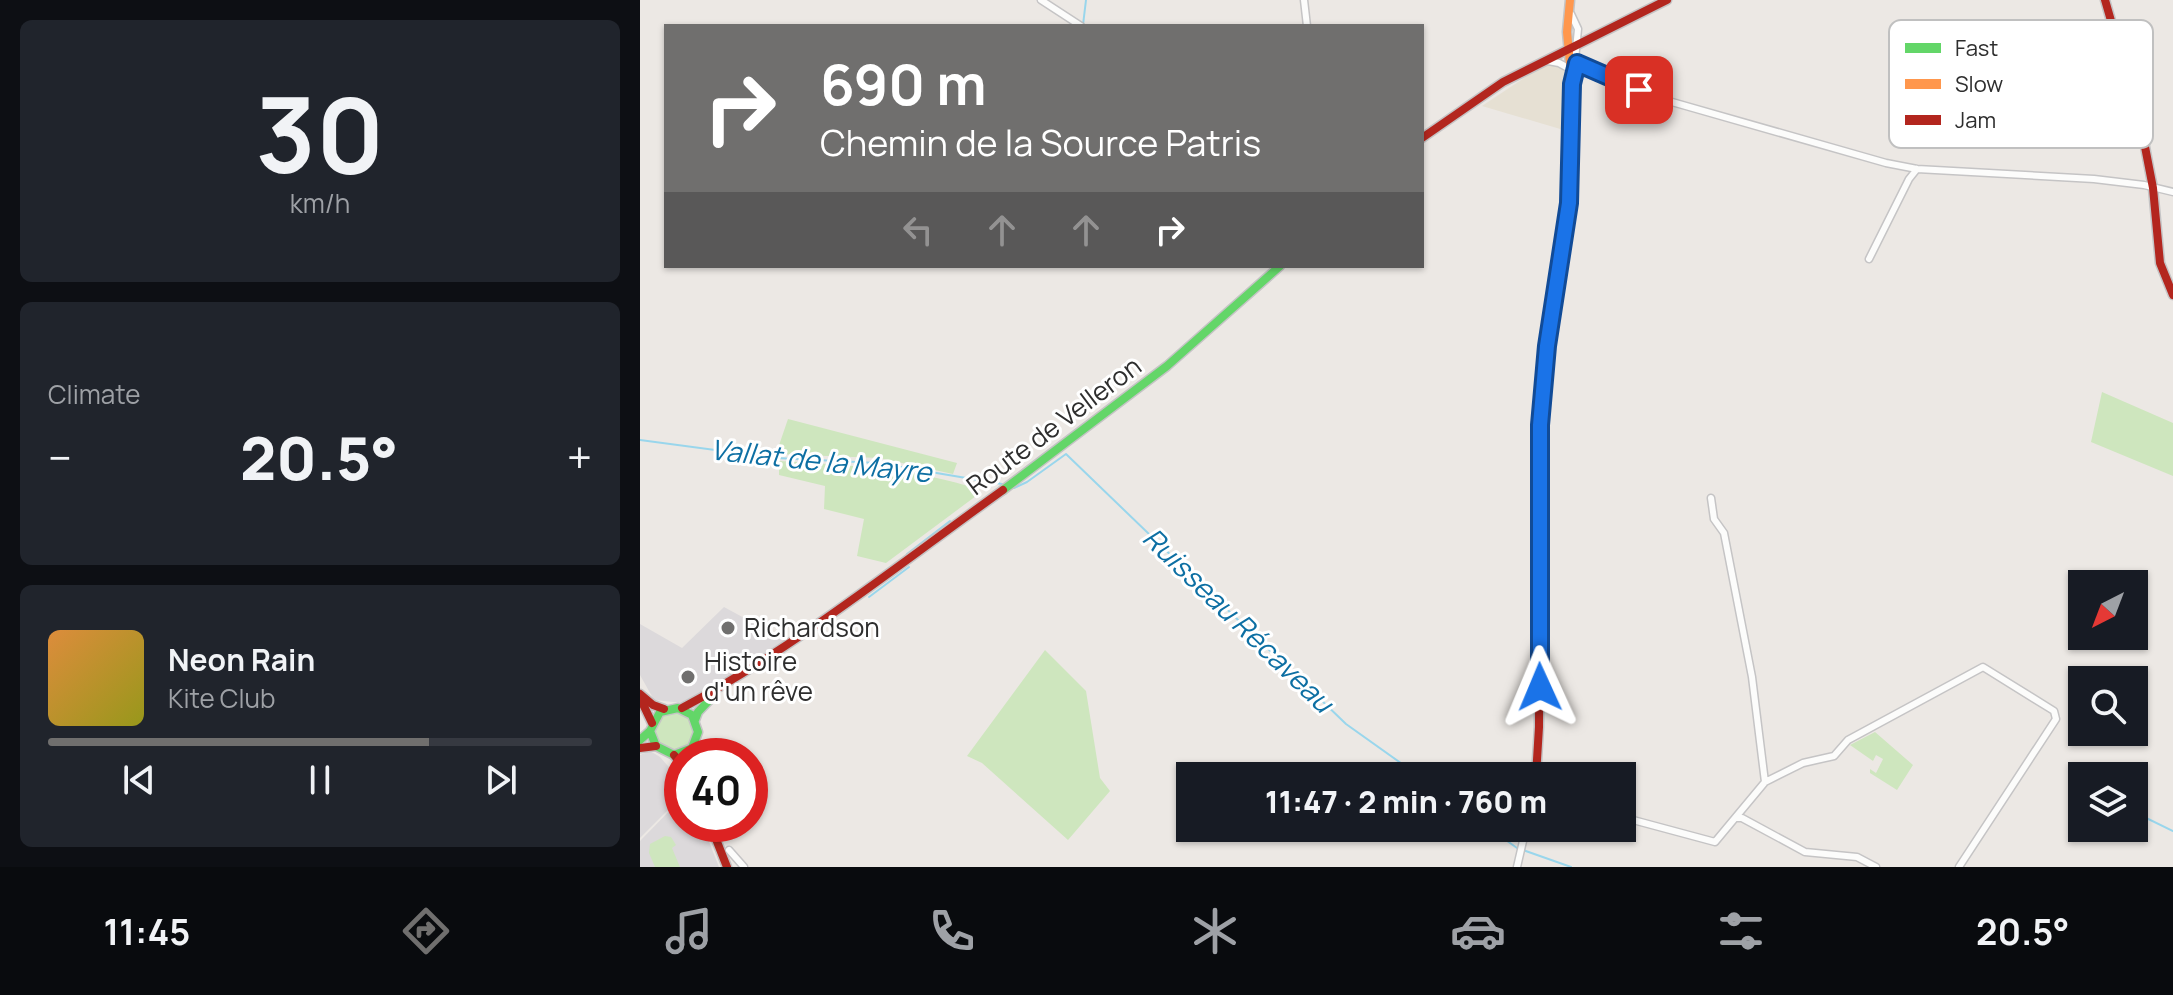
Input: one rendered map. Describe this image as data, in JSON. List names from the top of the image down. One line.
{"streets":{"main road":["Route de Velleron"]},"water":["Vallat de la Mayre","Ruisseau Récaveau"],"places":["Richardson","Histoire d'un rêve"],"legend":["Fast","Slow","Jam"],"north":"bottom left","page":{"tile":[["30","km/h"],"Climate"],"turn":["690 m","Chemin de la Source Patris"],"heat":["−","20.5°","+"],"song":["Neon Rain","Kite Club"],"limit":"40","trip":"11:47 · 2 min · 760 m","tabs":["11:45","20.5°"]}}
